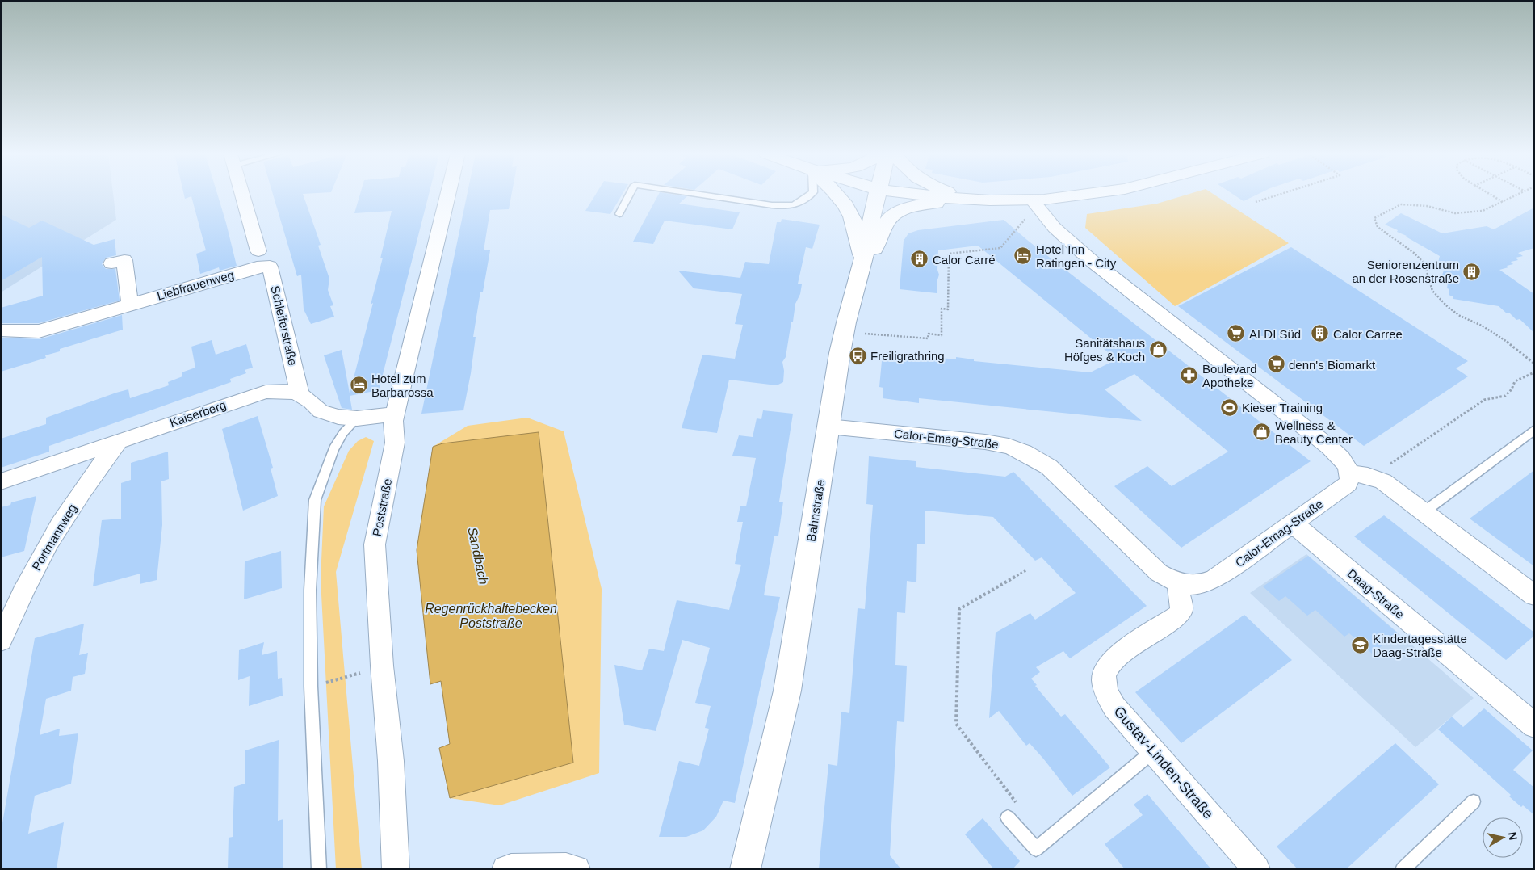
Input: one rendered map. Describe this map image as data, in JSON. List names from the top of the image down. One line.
{"streets":{"main road":["Bahnstraße"],"street":["Liebfrauenweg","Schleiferstraße","Kaiserberg","Calor-Emag-Straße","Poststraße","Portmannweg","Daag-Straße","Gustav-Linden-Straße"]},"crossings":[["Liebfrauenweg","Schleiferstraße"],["Schleiferstraße","Kaiserberg"],["Kaiserberg","Portmannweg"],["Calor-Emag-Straße","Bahnstraße"],["Calor-Emag-Straße","Daag-Straße"],["Calor-Emag-Straße","Gustav-Linden-Straße"]],"water":["Sandbach","Regenrückhaltebecken Poststraße"],"places":{"hotel":["Hotel Inn Ratingen - City","Hotel zum Barbarossa"],"building":["Calor Carré","Seniorenzentrum an der Rosenstraße","Calor Carree"],"supermarket":["ALDI Süd","denn's Biomarkt"],"shop":["Sanitätshaus Höfges & Koch","Wellness & Beauty Center"],"bus stop":["Freiligrathring"],"pharmacy":["Boulevard Apotheke"],"sports":["Kieser Training"],"school or university":["Kindertagesstätte Daag-Straße"]},"north":"right"}
